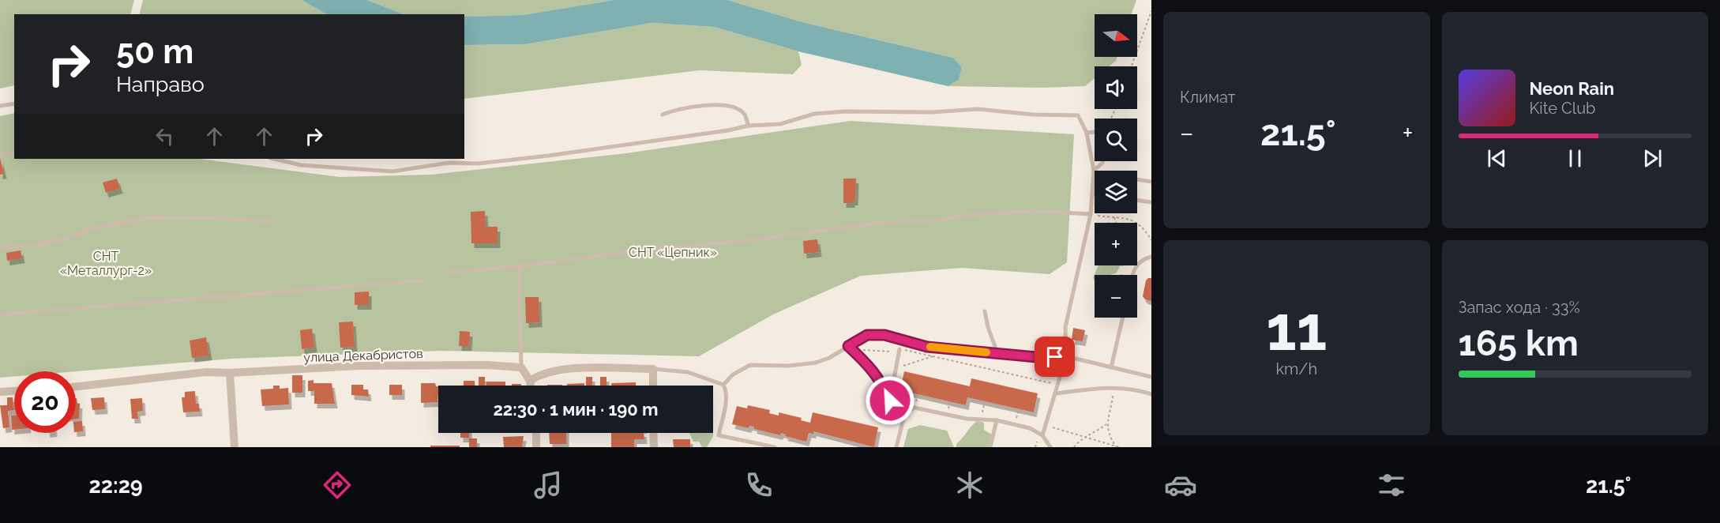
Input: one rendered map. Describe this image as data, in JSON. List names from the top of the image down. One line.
{"streets":{"street":["улица Декабристов"]},"parks":["СНТ «Цепник»","СНТ «Металлург-2»"],"north":"right","page":{"tile":["Климат",["11","km/h"],["Запас хода · 33%","165 km"]],"map_buttons":["+","−"],"turn":["50 m","Направо"],"song":["Neon Rain","Kite Club"],"heat":["−","21.5°","+"],"limit":"20","trip":"22:30 · 1 мин · 190 m","tabs":["22:29","21.5°"]}}
